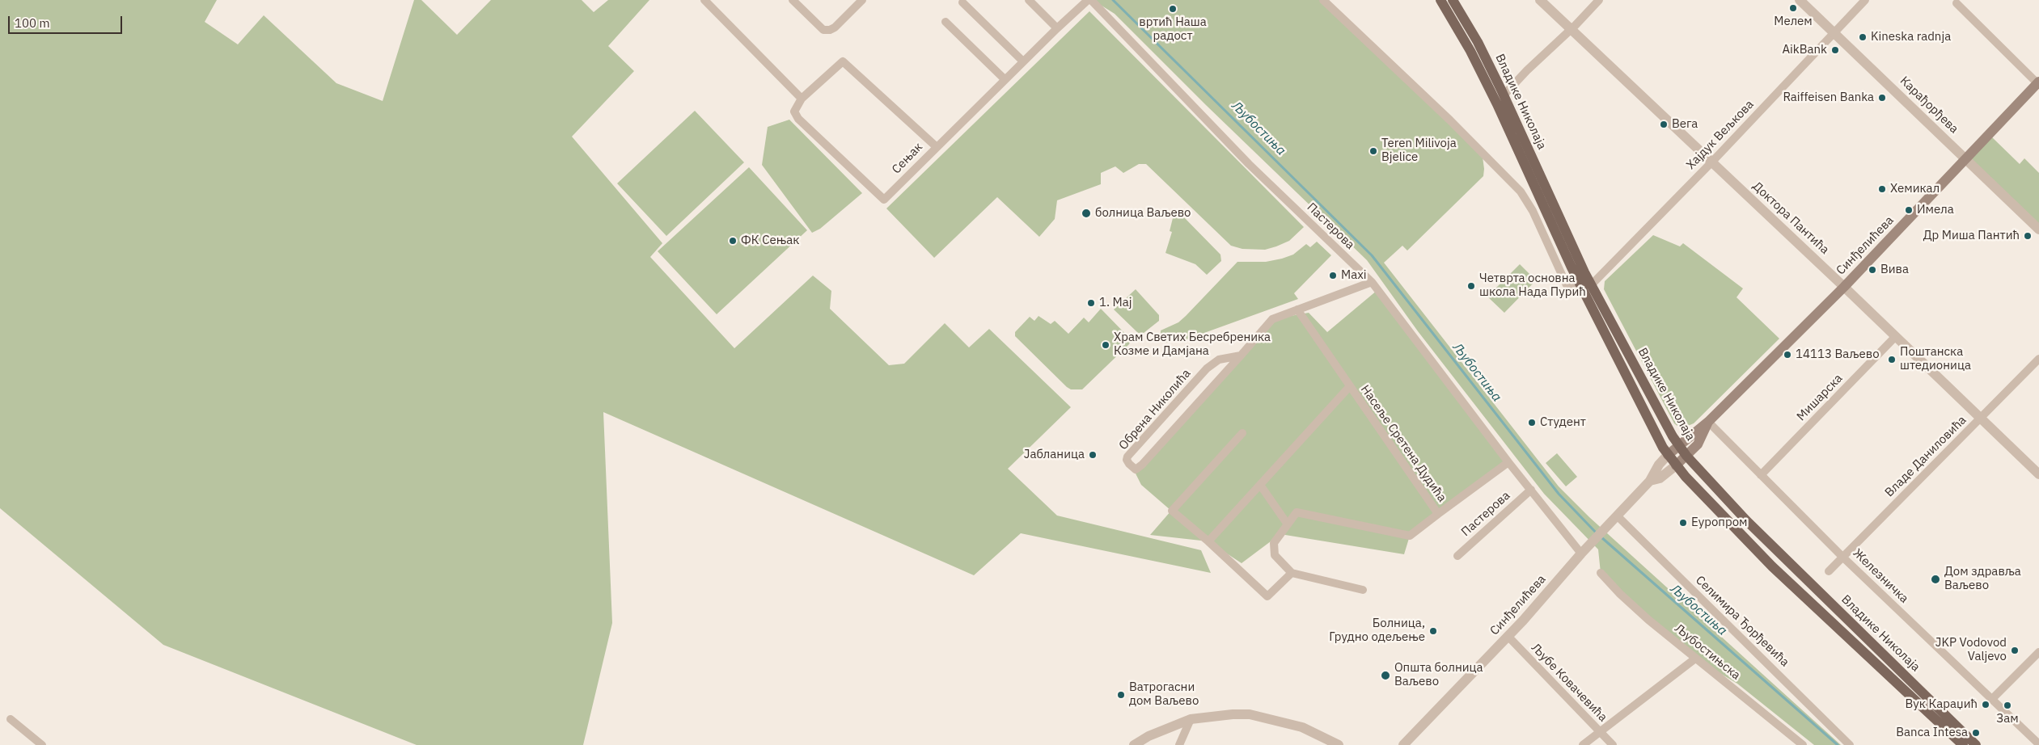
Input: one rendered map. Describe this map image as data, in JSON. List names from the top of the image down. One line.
{"streets":{"main road":["Владике Николаја","Синђелићева"],"street":["Карађорђева","Хајдук Вељкова","Сењак","Доктора Пантића","Пастерова","Мишарска","Обрена Николића","Насеље Сретена Дудића","Владе Даниловића","Железничка","Селимира Ђорђевића","Љубостињска","Љубе Ковачевића"]},"crossings":[["Владике Николаја","Хајдук Вељкова"],["Владике Николаја","Синђелићева"],["Карађорђева","Хајдук Вељкова"],["Карађорђева","Синђелићева"],["Хајдук Вељкова","Доктора Пантића"],["Доктора Пантића","Синђелићева"],["Доктора Пантића","Мишарска"],["Доктора Пантића","Владе Даниловића"],["Пастерова","Синђелићева"],["Пастерова","Обрена Николића"],["Пастерова","Насеље Сретена Дудића"],["Синђелићева","Железничка"],["Синђелићева","Селимира Ђорђевића"],["Синђелићева","Љубе Ковачевића"],["Мишарска","Железничка"],["Обрена Николића","Насеље Сретена Дудића"],["Владе Даниловића","Железничка"]],"water":["Љубостиња"],"places":["Мелем","вртић Наша радост","Kineska radnja","AikBank","Raiffeisen Banka","Вега","Teren Milivoja Bjelice","Хемикал","Имела","болница Ваљево","Др Миша Пантић","ФК Сењак","Вива","Maxi","Четврта основна школа Нада Пурић","1. Мај","Храм Светих Бесребреника Козме и Дамјана","14113 Ваљево","Поштанска штедионица","Студент","Јабланица","Еуропром","Дом здравља Ваљево","Болница, Грудно одељење","JKP Vodovod Valjevo","Општа болница Ваљево","Ватрогасни дом Ваљево","Вук Караџић","Зам","Banca Intesa"],"scale_bar":"100 m"}
